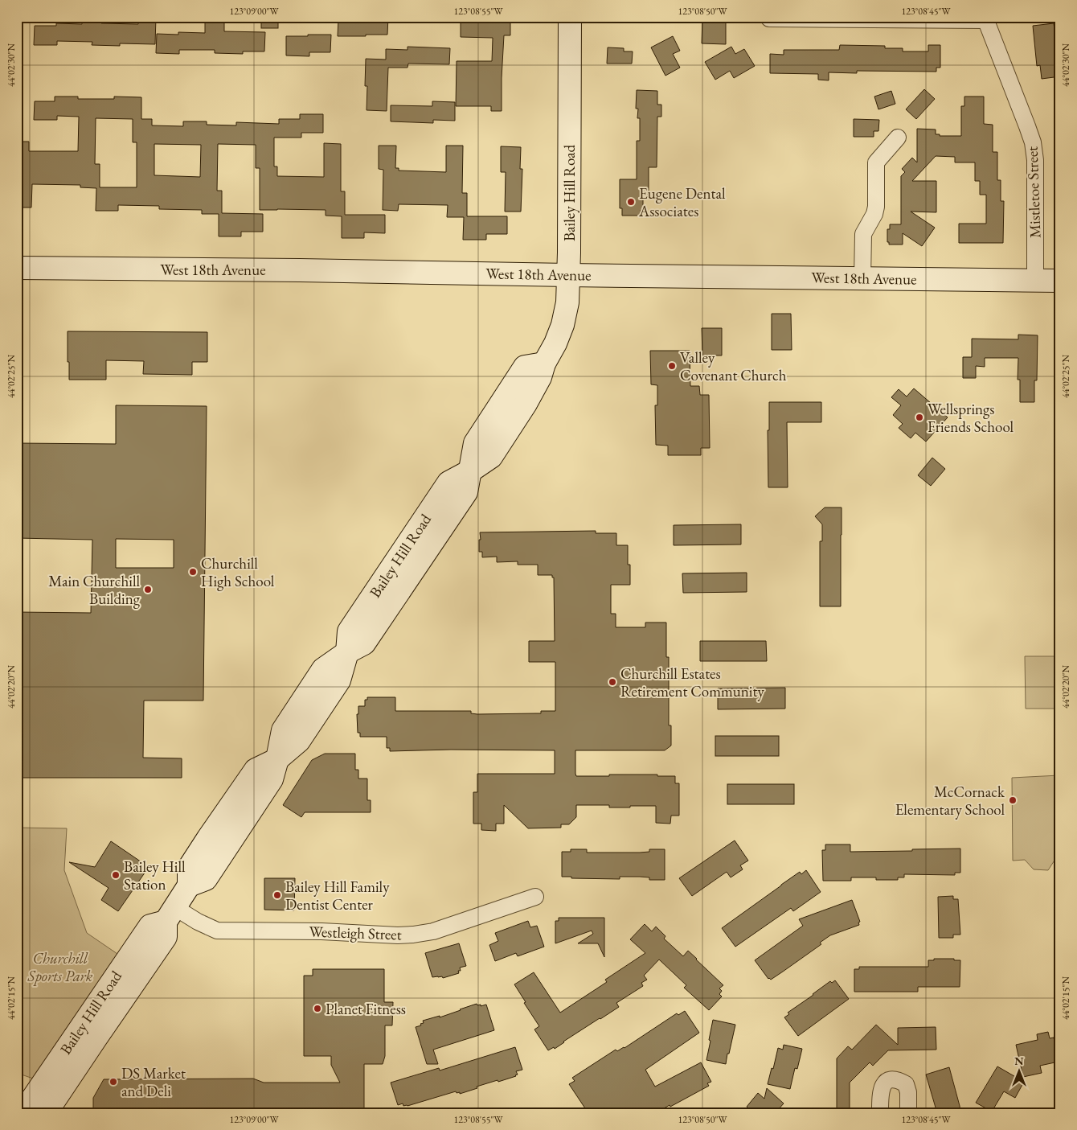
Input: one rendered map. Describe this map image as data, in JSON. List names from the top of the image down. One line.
{"streets":{"main road":["Bailey Hill Road","West 18th Avenue"],"street":["Mistletoe Street","Westleigh Street"]},"crossings":[["Mistletoe Street","West 18th Avenue"],["Bailey Hill Road","West 18th Avenue"],["Bailey Hill Road","Westleigh Street"]],"parks":["Churchill Sports Park"],"places":["Eugene Dental Associates","Valley Covenant Church","Wellsprings Friends School","Churchill High School","Main Churchill Building","Churchill Estates Retirement Community","McCornack Elementary School","Bailey Hill Station","Bailey Hill Family Dentist Center","Planet Fitness","DS Market and Deli"],"north":"top","coordinates":["123°09'00\"W","123°08'55\"W","123°08'50\"W","123°08'45\"W","44°02'30\"N","44°02'25\"N","44°02'20\"N","44°02'15\"N"]}
